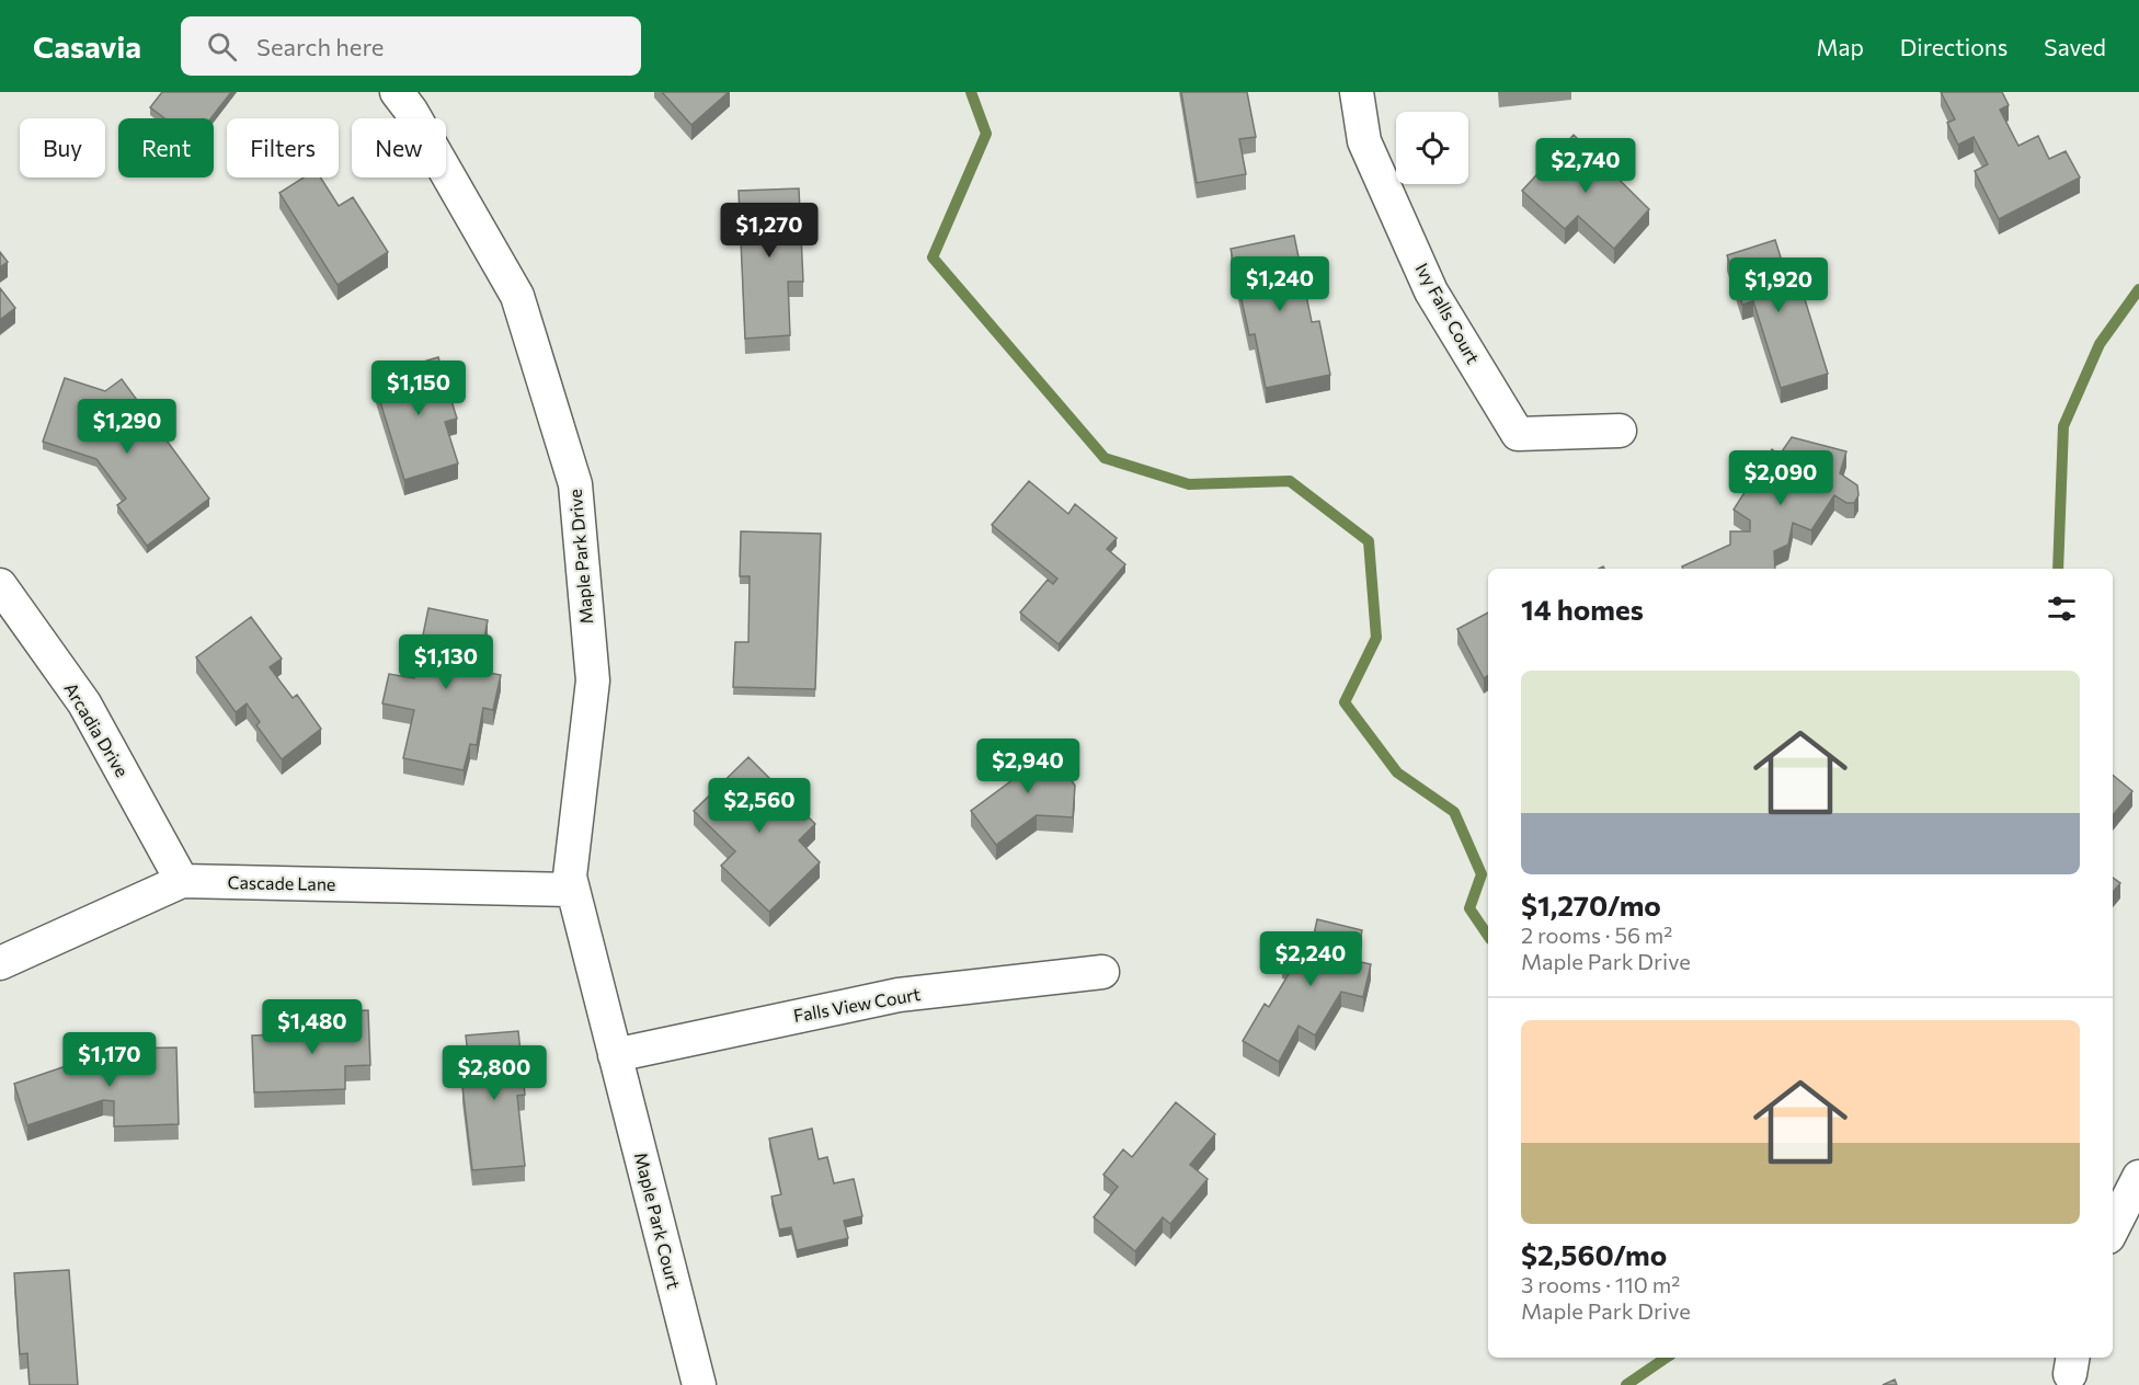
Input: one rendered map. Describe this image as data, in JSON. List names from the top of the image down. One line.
{"streets":{"street":["Ivy Falls Court","Maple Park Drive","Arcadia Drive","Cascade Lane","Falls View Court","Maple Park Court"]},"crossings":[["Maple Park Drive","Cascade Lane"],["Maple Park Drive","Falls View Court"],["Maple Park Drive","Maple Park Court"],["Arcadia Drive","Cascade Lane"],["Falls View Court","Maple Park Court"]],"page":{"header":"Casavia","search":"Search here","nav":["Map","Directions","Saved"],"chip":["Buy","Rent","Filters","New"],"price":["$2,740","$1,270","$1,240","$1,920","$1,150","$1,290","$2,090","$1,130","$2,940","$2,560","$2,240","$1,480","$1,170","$2,800"],"heading":"14 homes","list":[{"name":"$1,270/mo","note":"2 rooms · 56 m² · Maple Park Drive"},{"name":"$2,560/mo","note":"3 rooms · 110 m² · Maple Park Drive"}]}}
